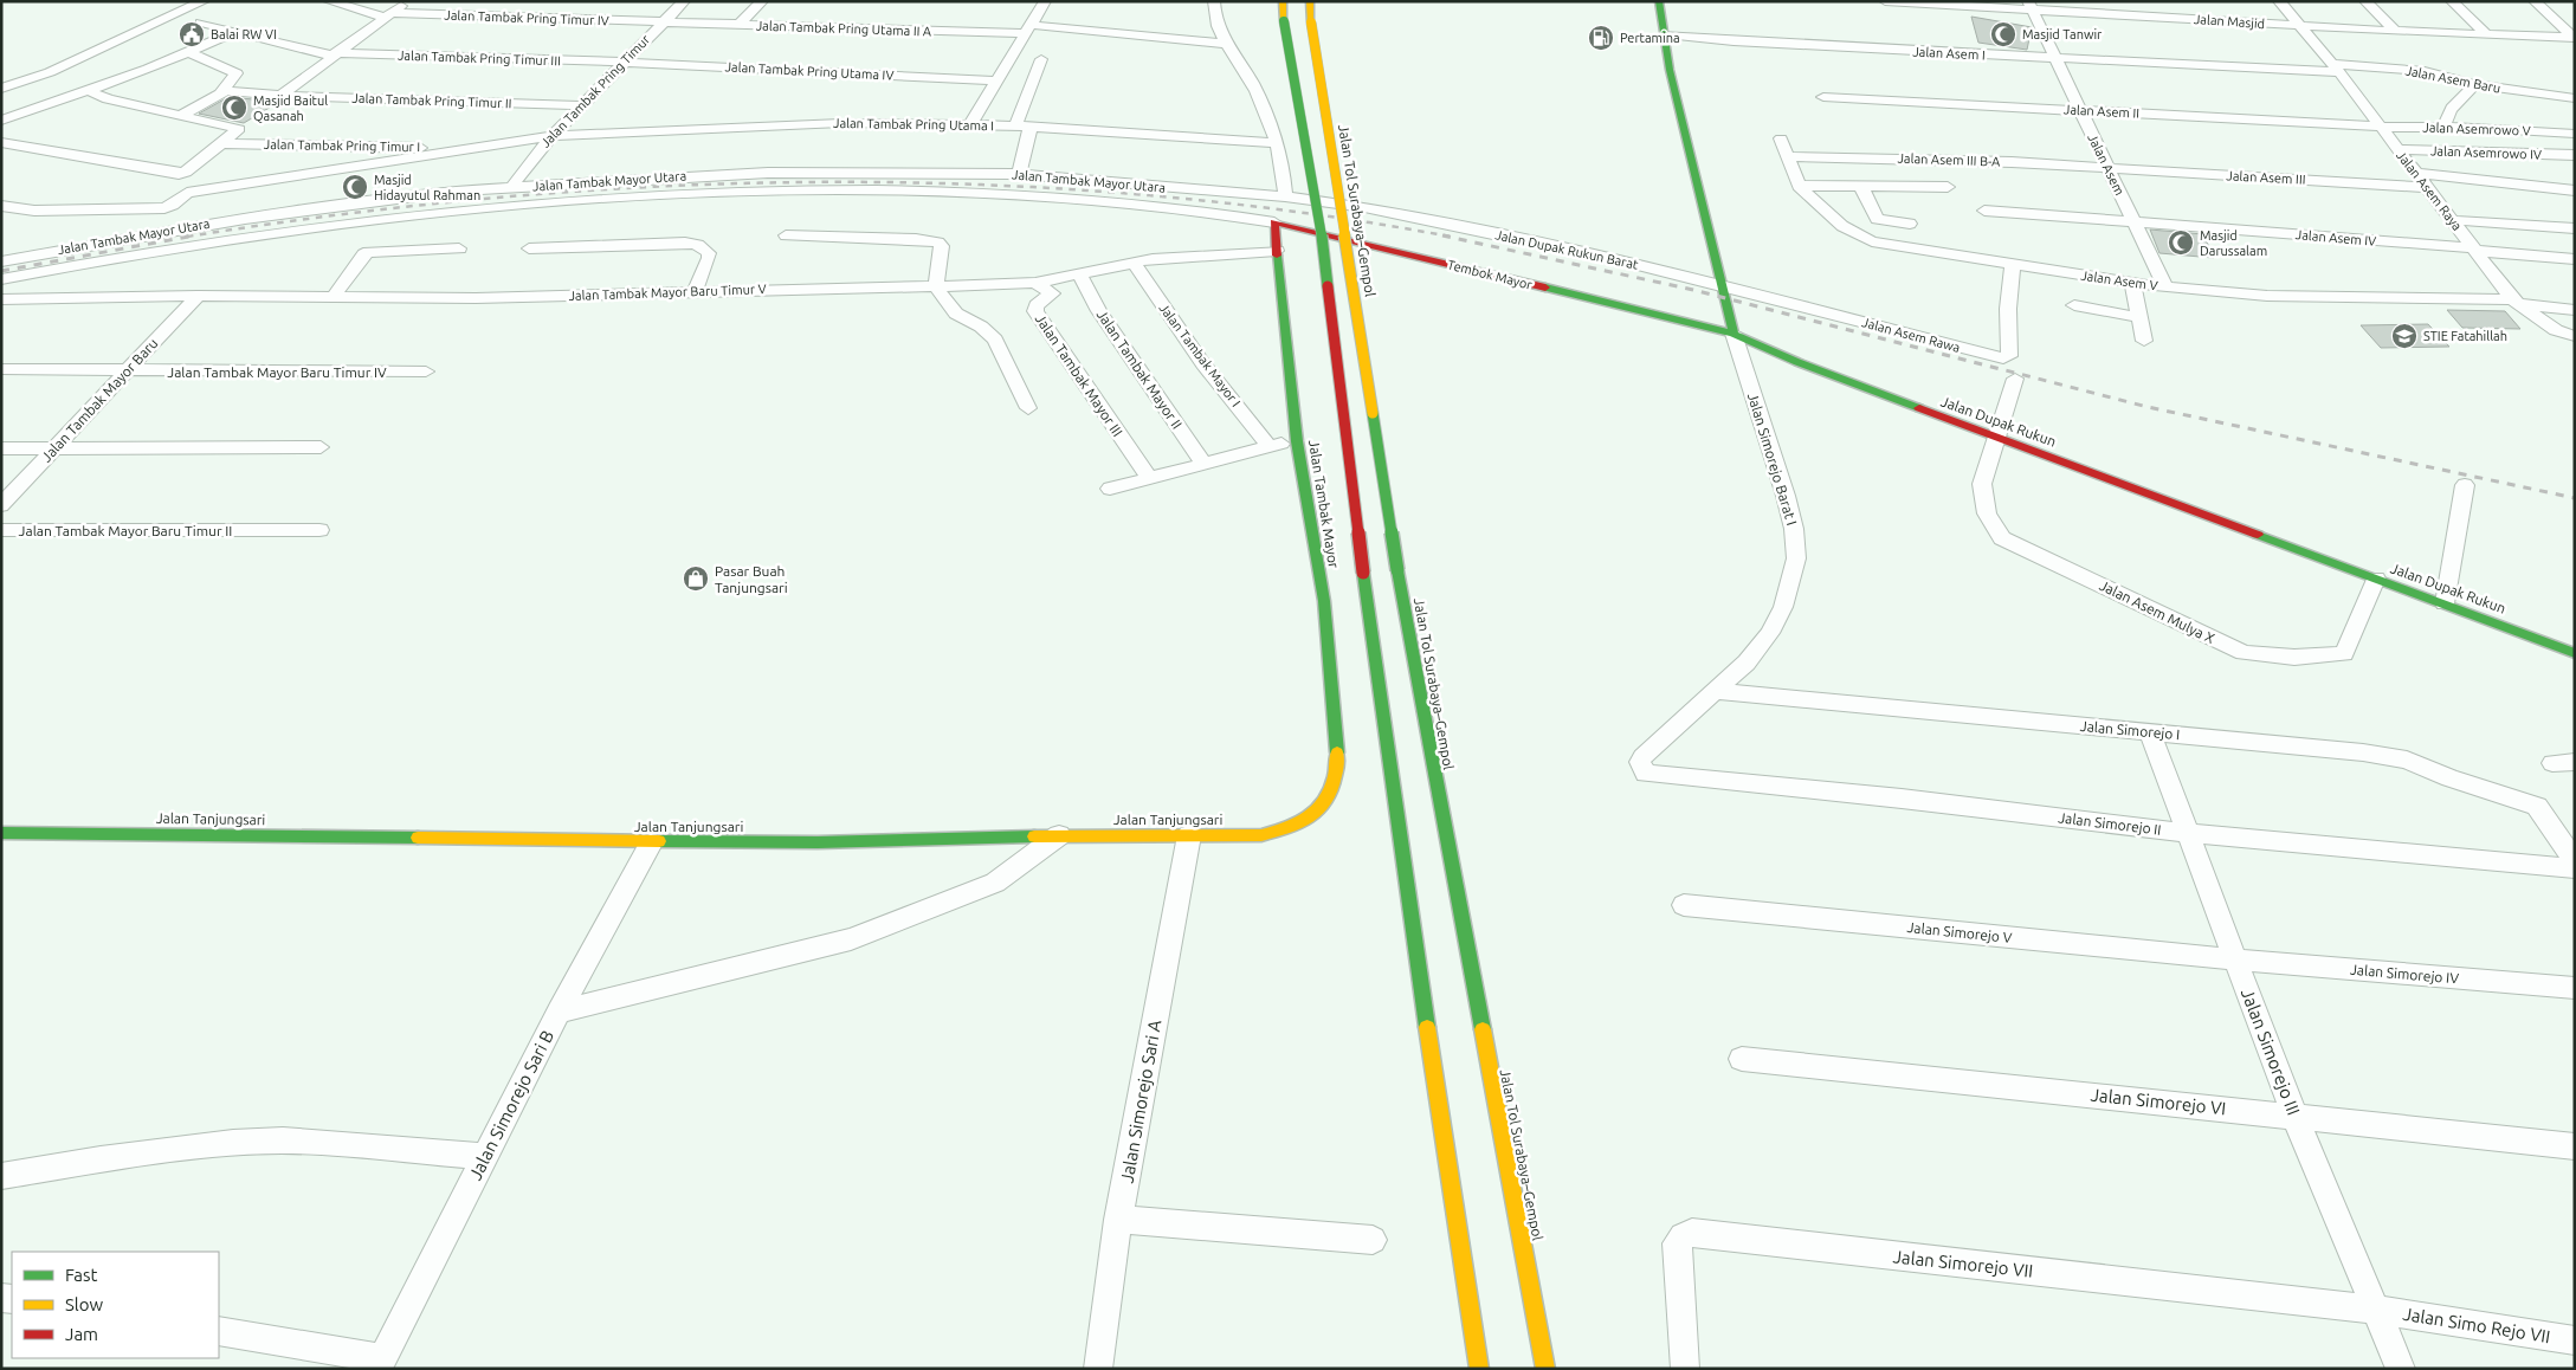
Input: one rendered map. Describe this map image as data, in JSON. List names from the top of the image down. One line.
{"streets":{"main road":["Jalan Tol Surabaya–Gempol","Tembok Mayor","Jalan Dupak Rukun","Jalan Tambak Mayor","Jalan Tanjungsari"],"street":["Jalan Tambak Pring Timur IV","Jalan Masjid","Jalan Tambak Pring Utama II A","Jalan Asem I","Jalan Tambak Pring Timur III","Jalan Tambak Pring Utama IV","Jalan Asem Baru","Jalan Tambak Pring Timur","Jalan Tambak Pring Timur II","Jalan Asem II","Jalan Tambak Pring Utama I","Jalan Asemrowo V","Jalan Tambak Pring Timur I","Jalan Asemrowo IV","Jalan Asem III B-A","Jalan Asem","Jalan Asem III","Jalan Tambak Mayor Utara","Jalan Asem Raya","Jalan Asem IV","Jalan Dupak Rukun Barat","Jalan Asem V","Jalan Tambak Mayor Baru Timur V","Jalan Asem Rawa","Jalan Tambak Mayor I","Jalan Tambak Mayor II","Jalan Tambak Mayor Baru Timur IV","Jalan Tambak Mayor III","Jalan Tambak Mayor Baru","Jalan Simorejo Barat I","Jalan Tambak Mayor Baru Timur II","Jalan Asem Mulya X","Jalan Simorejo I","Jalan Simorejo II","Jalan Simorejo V","Jalan Simorejo IV","Jalan Simorejo III","Jalan Simorejo Sari A","Jalan Simorejo VI","Jalan Simorejo Sari B","Jalan Simorejo VII","Jalan Simo Rejo VII"]},"crossings":[["Jalan Tambak Pring Timur IV","Jalan Tambak Pring Utama II A"],["Jalan Tambak Pring Timur IV","Jalan Tambak Pring Timur"],["Jalan Masjid","Jalan Asem"],["Jalan Masjid","Jalan Asem Raya"],["Jalan Tambak Pring Utama II A","Jalan Tambak Pring Timur"],["Jalan Asem I","Jalan Asem Baru"],["Jalan Asem I","Jalan Asem"],["Jalan Asem I","Jalan Asem Raya"],["Jalan Tambak Pring Timur III","Jalan Tambak Pring Utama IV"],["Jalan Tambak Pring Timur III","Jalan Tambak Pring Timur"],["Jalan Tambak Pring Utama IV","Jalan Tambak Pring Timur"],["Jalan Asem Baru","Jalan Asem Raya"],["Jalan Tambak Pring Timur","Jalan Tambak Pring Timur II"],["Jalan Tambak Pring Timur","Jalan Tambak Pring Utama I"],["Jalan Tambak Pring Timur","Jalan Tambak Mayor Utara"],["Jalan Asem II","Jalan Asemrowo V"],["Jalan Asem II","Jalan Asem"],["Jalan Asem II","Jalan Asem Raya"],["Jalan Tambak Pring Utama I","Jalan Tambak Pring Timur I"],["Jalan Asemrowo V","Jalan Asem Raya"],["Jalan Asemrowo IV","Jalan Asem Raya"],["Jalan Asem III B-A","Jalan Asem"],["Jalan Asem III B-A","Jalan Asem III"],["Jalan Asem III B-A","Jalan Asem V"],["Jalan Asem","Jalan Asem III"],["Jalan Asem","Jalan Asem IV"],["Jalan Asem","Jalan Asem V"],["Jalan Asem III","Jalan Asem Raya"],["Jalan Tambak Mayor Utara","Jalan Dupak Rukun Barat"],["Jalan Asem Raya","Jalan Asem IV"],["Jalan Asem Raya","Jalan Asem V"],["Jalan Dupak Rukun Barat","Jalan Asem Rawa"],["Tembok Mayor","Jalan Dupak Rukun"],["Tembok Mayor","Jalan Simorejo Barat I"],["Jalan Asem V","Jalan Asem Rawa"],["Jalan Tambak Mayor Baru Timur V","Jalan Tambak Mayor I"],["Jalan Tambak Mayor Baru Timur V","Jalan Tambak Mayor II"],["Jalan Tambak Mayor Baru Timur V","Jalan Tambak Mayor III"],["Jalan Tambak Mayor Baru Timur V","Jalan Tambak Mayor Baru"],["Jalan Tambak Mayor Baru Timur V","Jalan Tambak Mayor"],["Jalan Tambak Mayor Baru Timur IV","Jalan Tambak Mayor Baru"],["Jalan Dupak Rukun","Jalan Simorejo Barat I"],["Jalan Dupak Rukun","Jalan Asem Mulya X"],["Jalan Simorejo Barat I","Jalan Simorejo I"],["Jalan Simorejo Barat I","Jalan Simorejo II"],["Jalan Tambak Mayor","Jalan Tanjungsari"],["Jalan Simorejo I","Jalan Simorejo III"],["Jalan Tanjungsari","Jalan Simorejo Sari A"],["Jalan Tanjungsari","Jalan Simorejo Sari B"],["Jalan Simorejo II","Jalan Simorejo III"],["Jalan Simorejo V","Jalan Simorejo IV"],["Jalan Simorejo V","Jalan Simorejo III"],["Jalan Simorejo IV","Jalan Simorejo III"],["Jalan Simorejo III","Jalan Simorejo VI"],["Jalan Simorejo III","Jalan Simorejo VII"],["Jalan Simorejo III","Jalan Simo Rejo VII"],["Jalan Simorejo VII","Jalan Simo Rejo VII"]],"places":{"public building":["Balai RW VI"],"mosque":["Masjid Tanwir","Masjid Baitul Qasanah","Masjid Hidayutul Rahman","Masjid Darussalam"],"fuel station":["Pertamina"],"school or university":["STIE Fatahillah"],"shop":["Pasar Buah Tanjungsari"]},"legend":["Fast","Slow","Jam"]}
